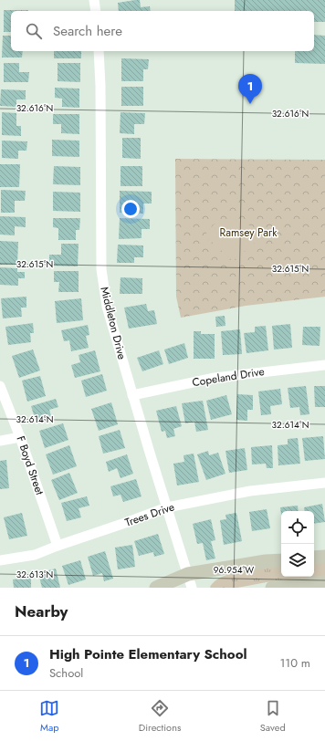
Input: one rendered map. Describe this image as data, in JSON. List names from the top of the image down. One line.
{"streets":{"street":["Middleton Drive","Copeland Drive","F Boyd Street","Trees Drive"]},"crossings":[["Middleton Drive","Copeland Drive"],["Middleton Drive","Trees Drive"],["F Boyd Street","Trees Drive"]],"parks":["Ramsey Park"],"page":{"search":"Search here","pins":"1","heading":"Nearby","list":[{"mark":"1","name":"High Pointe Elementary School","note":"School","value":"110 m"}],"nav":["Map","Directions","Saved"]},"coordinates":["32.616°N","32.615°N","32.614°N","96.954°W","32.613°N"]}
